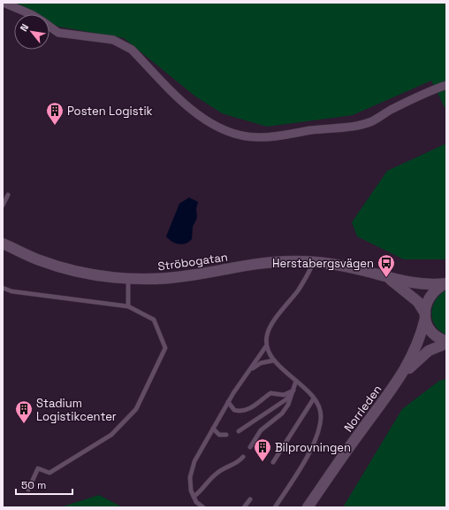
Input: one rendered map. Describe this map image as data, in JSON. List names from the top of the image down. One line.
{"streets":{"street":["Ströbogatan","Norrleden"]},"places":{"building":["Posten Logistik","Stadium Logistikcenter","Bilprovningen"],"bus stop":["Herstabergsvägen"]},"scale_bar":"50 m","north":"top left"}
